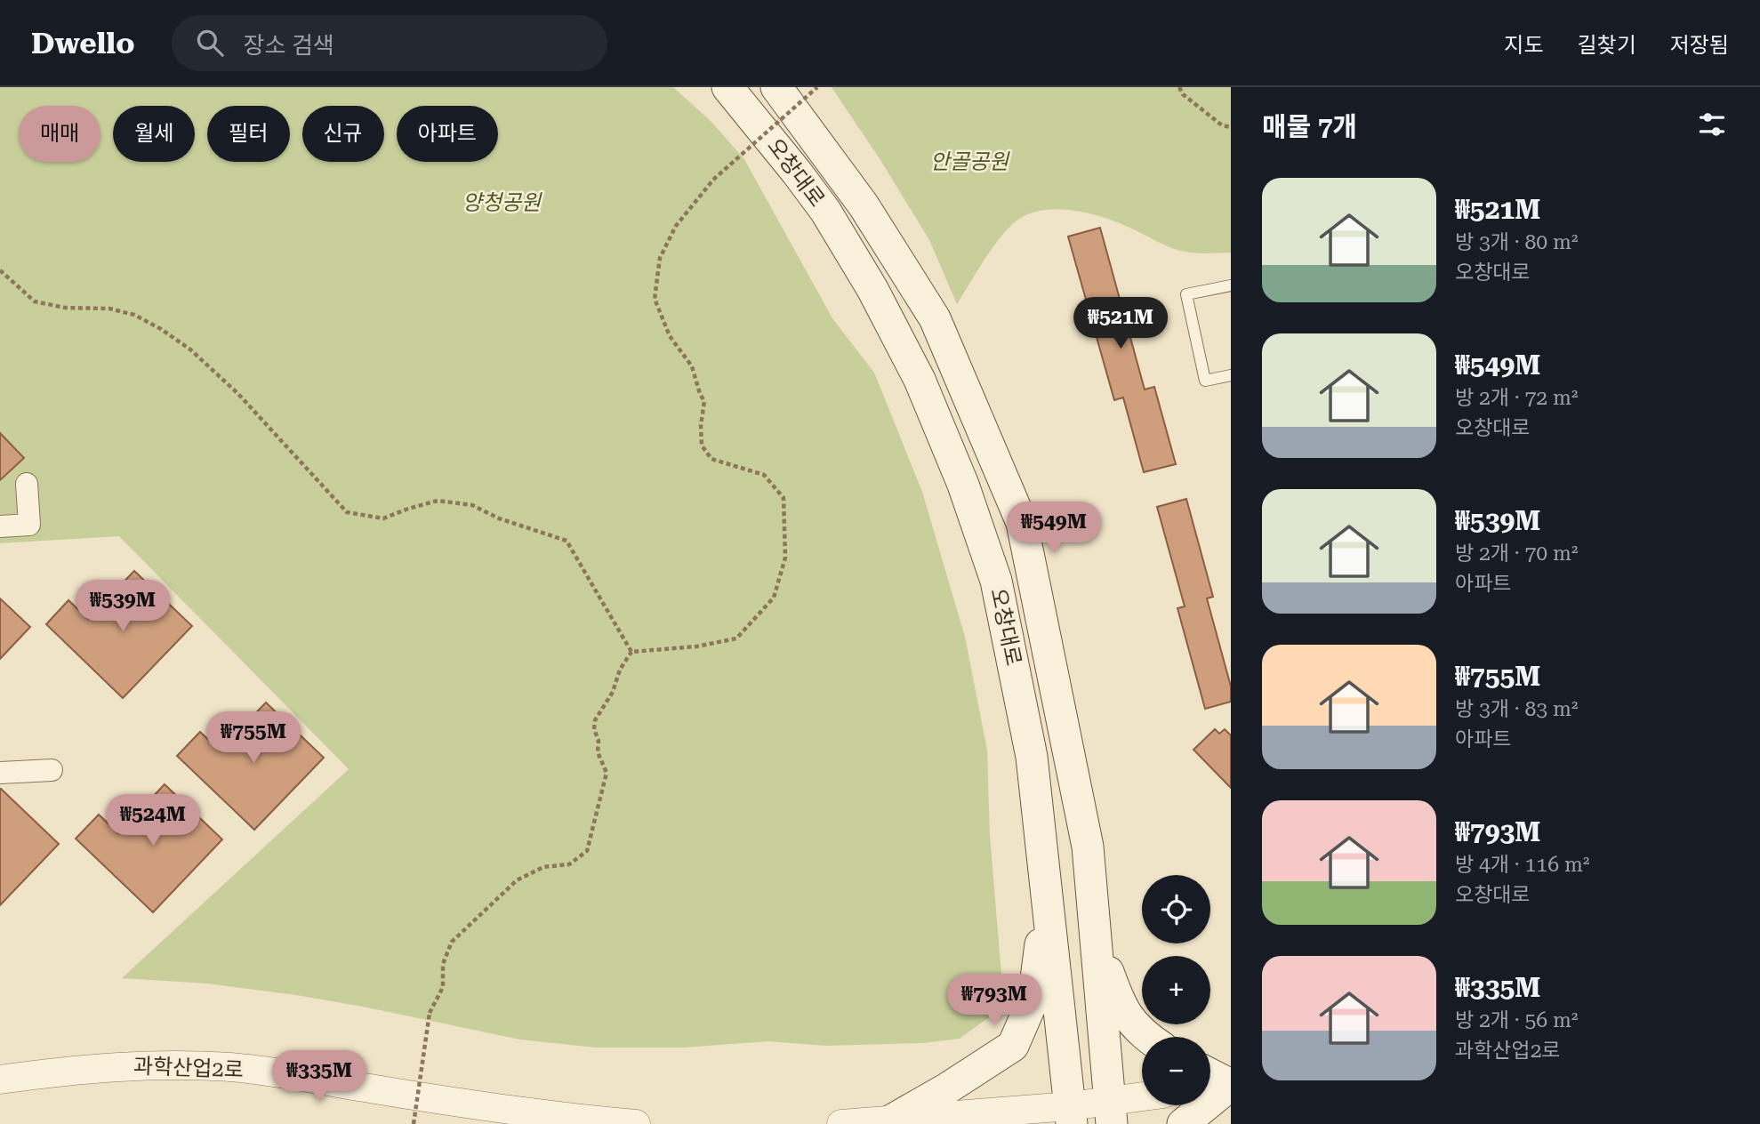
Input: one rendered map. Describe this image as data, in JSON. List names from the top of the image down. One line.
{"streets":{"main road":["오창대로"],"street":["과학산업2로"]},"parks":["안골공원","양청공원"],"page":{"header":"Dwello","search":"장소 검색","nav":["지도","길찾기","저장됨"],"heading":"매물 7개","chip":["매매","월세","필터","신규","아파트"],"list":[{"name":"₩521M","note":"방 3개 · 80 m² · 오창대로"},{"name":"₩549M","note":"방 2개 · 72 m² · 오창대로"},{"name":"₩539M","note":"방 2개 · 70 m² · 아파트"},{"name":"₩755M","note":"방 3개 · 83 m² · 아파트"},{"name":"₩793M","note":"방 4개 · 116 m² · 오창대로"},{"name":"₩335M","note":"방 2개 · 56 m² · 과학산업2로"}],"price":["₩521M","₩549M","₩539M","₩755M","₩524M","₩793M","₩335M"],"map_buttons":["+","−"]}}
